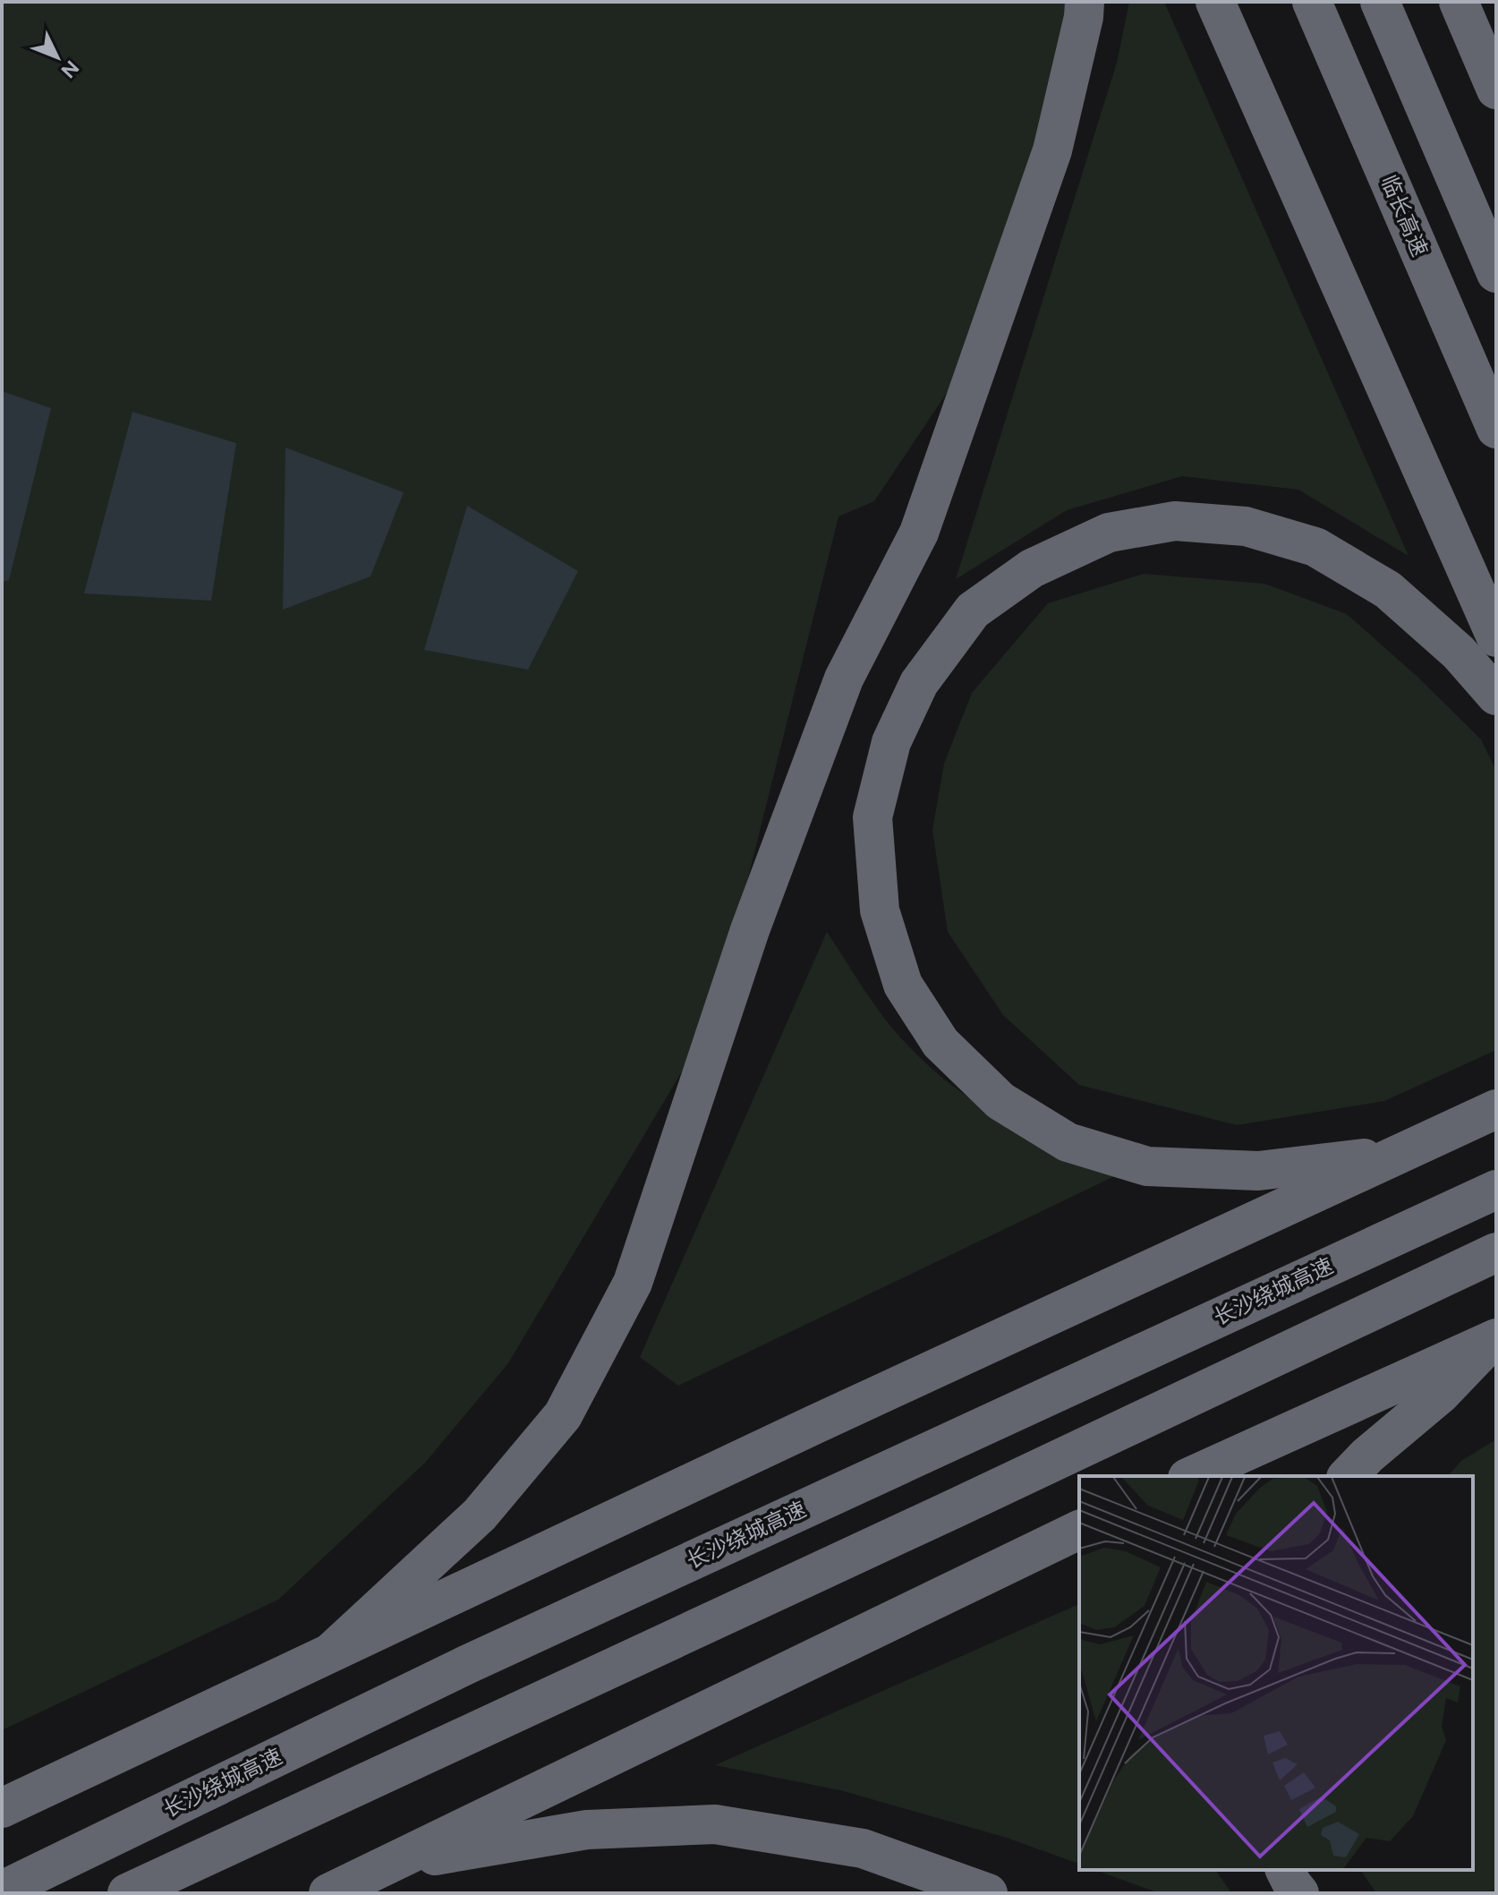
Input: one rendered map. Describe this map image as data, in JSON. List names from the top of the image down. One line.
{"streets":{"highway":["临长高速","长沙绕城高速"]},"north":"bottom right"}
